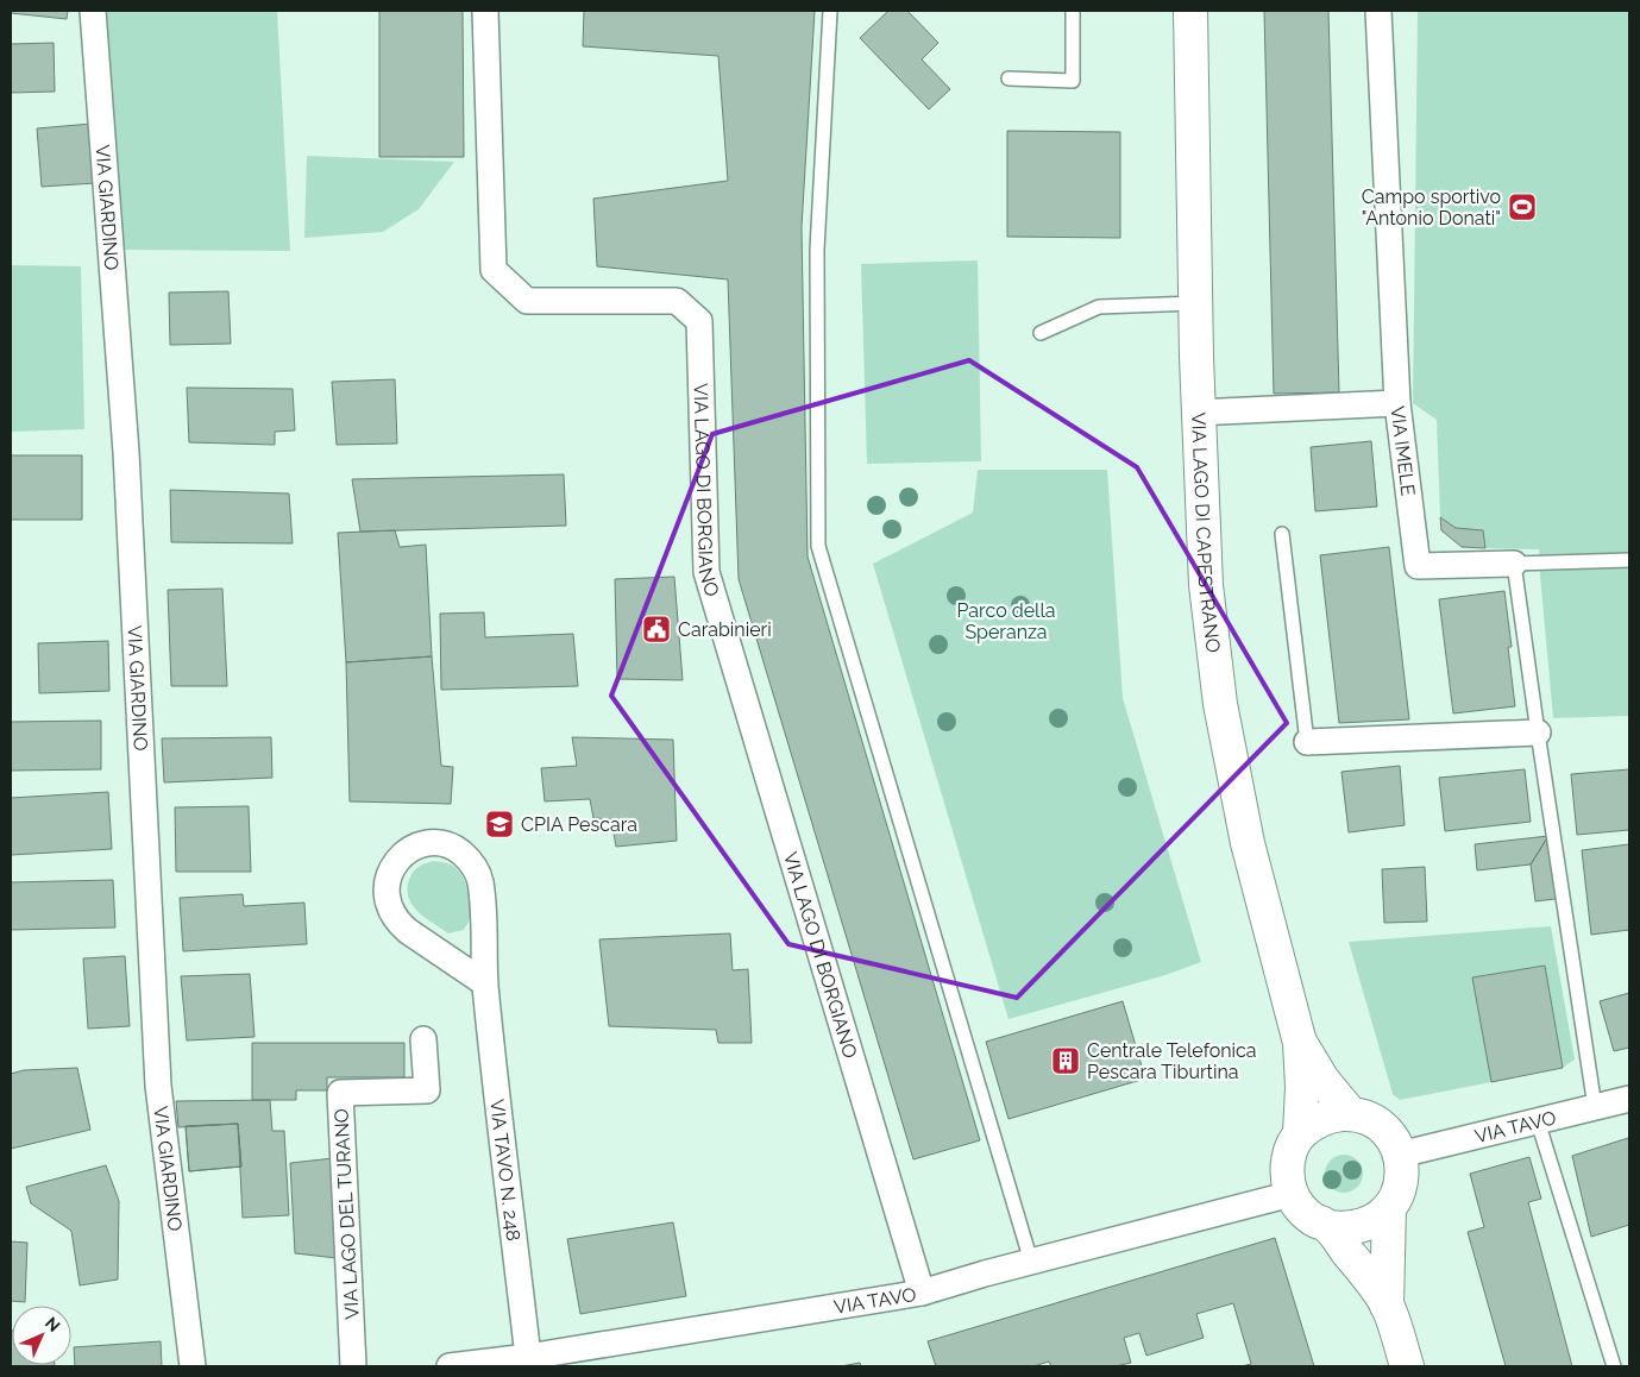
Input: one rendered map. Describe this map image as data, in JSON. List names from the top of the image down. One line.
{"streets":{"main road":["VIA LAGO DI CAPESTRANO"],"street":["VIA GIARDINO","VIA IMELE","VIA LAGO DI BORGIANO","VIA TAVO","VIA TAVO N. 248","VIA LAGO DEL TURANO"]},"crossings":[["VIA IMELE","VIA LAGO DI CAPESTRANO"],["VIA LAGO DI BORGIANO","VIA TAVO"],["VIA LAGO DI CAPESTRANO","VIA TAVO"],["VIA TAVO","VIA TAVO N. 248"]],"parks":["Parco della Speranza"],"places":{"sports":["Campo sportivo \"Antonio Donati\""],"public building":["Carabinieri"],"school or university":["CPIA Pescara"],"building":["Centrale Telefonica Pescara Tiburtina"]},"north":"top right"}
